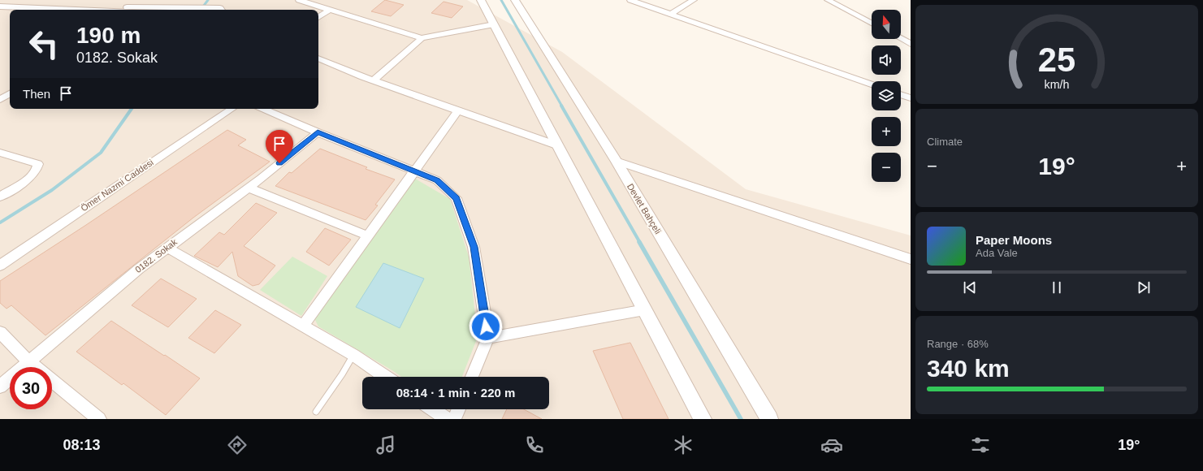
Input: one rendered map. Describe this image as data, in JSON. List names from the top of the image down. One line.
{"streets":{"street":["Ömer Nazmi Caddesi","Devlet Bahçeli","0182. Sokak"]},"north":"top","page":{"map_buttons":["+","−"],"turn":["190 m","0182. Sokak"],"then":"Then","tile":["Climate",["Range · 68%","340 km"]],"heat":["−","19°","+"],"song":["Paper Moons","Ada Vale"],"limit":"30","trip":"08:14 · 1 min · 220 m","tabs":["08:13","19°"],"gauge":["25","km/h"]}}
